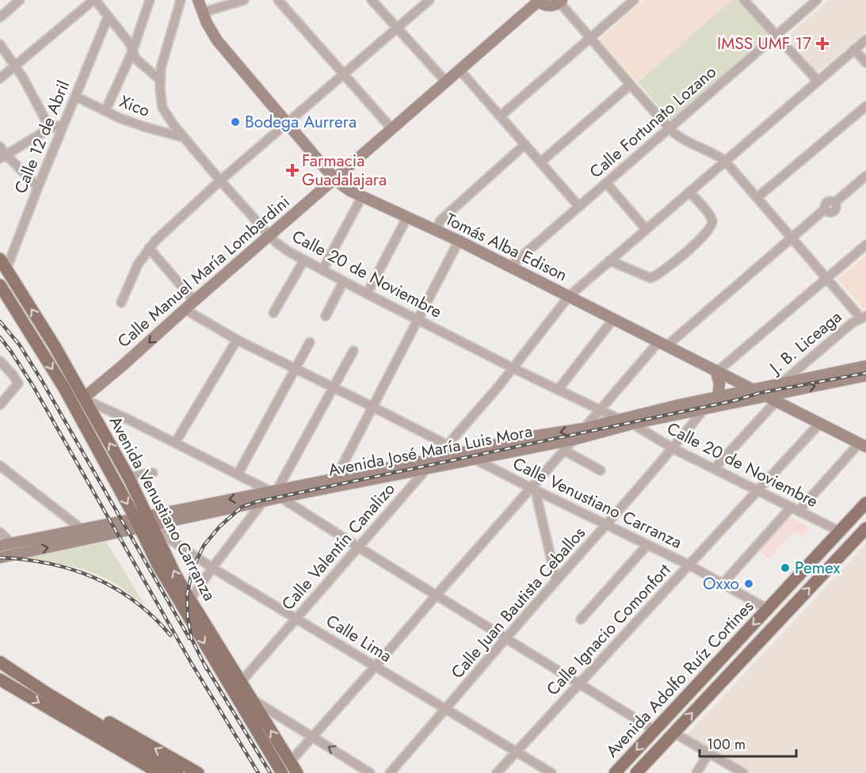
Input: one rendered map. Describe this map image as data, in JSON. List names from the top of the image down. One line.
{"streets":{"main road":["Avenida Venustiano Carranza","Avenida Adolfo Ruíz Cortines"],"street":["Xico","Calle Fortunato Lozano","Calle 12 de Abril","Tomás Alba Edison","Calle Manuel María Lombardini","Calle 20 de Noviembre","J. B. Liceaga","Avenida José María Luis Mora","Calle Venustiano Carranza","Calle Valentín Canalizo","Calle Juan Bautista Ceballos","Calle Ignacio Comonfort","Calle Lima"]},"crossings":[["Xico","Calle 12 de Abril"],["Xico","Calle 20 de Noviembre"],["Calle Fortunato Lozano","Tomás Alba Edison"],["Calle 12 de Abril","Avenida Venustiano Carranza"],["Tomás Alba Edison","Calle Manuel María Lombardini"],["Tomás Alba Edison","J. B. Liceaga"],["Tomás Alba Edison","Avenida José María Luis Mora"],["Tomás Alba Edison","Calle Valentín Canalizo"],["Tomás Alba Edison","Calle Ignacio Comonfort"],["Calle Manuel María Lombardini","Calle 20 de Noviembre"],["Calle Manuel María Lombardini","Calle Venustiano Carranza"],["Calle Manuel María Lombardini","Avenida Venustiano Carranza"],["Calle 20 de Noviembre","J. B. Liceaga"],["Calle 20 de Noviembre","Avenida José María Luis Mora"],["Calle 20 de Noviembre","Calle Valentín Canalizo"],["Calle 20 de Noviembre","Calle Juan Bautista Ceballos"],["Calle 20 de Noviembre","Calle Ignacio Comonfort"],["Calle 20 de Noviembre","Avenida Adolfo Ruíz Cortines"],["J. B. Liceaga","Avenida José María Luis Mora"],["Avenida José María Luis Mora","Calle Venustiano Carranza"],["Avenida José María Luis Mora","Avenida Venustiano Carranza"],["Avenida José María Luis Mora","Calle Valentín Canalizo"],["Avenida José María Luis Mora","Calle Juan Bautista Ceballos"],["Avenida José María Luis Mora","Calle Lima"],["Calle Venustiano Carranza","Calle Valentín Canalizo"],["Calle Venustiano Carranza","Calle Juan Bautista Ceballos"],["Calle Venustiano Carranza","Calle Ignacio Comonfort"],["Calle Venustiano Carranza","Avenida Adolfo Ruíz Cortines"],["Avenida Venustiano Carranza","Calle Valentín Canalizo"],["Avenida Venustiano Carranza","Calle Lima"],["Calle Valentín Canalizo","Calle Lima"],["Calle Juan Bautista Ceballos","Calle Lima"],["Calle Ignacio Comonfort","Calle Lima"]],"places":{"health":["IMSS UMF 17","Farmacia Guadalajara"],"other":["Bodega Aurrera","Pemex","Oxxo"]},"scale_bar":"100 m"}
